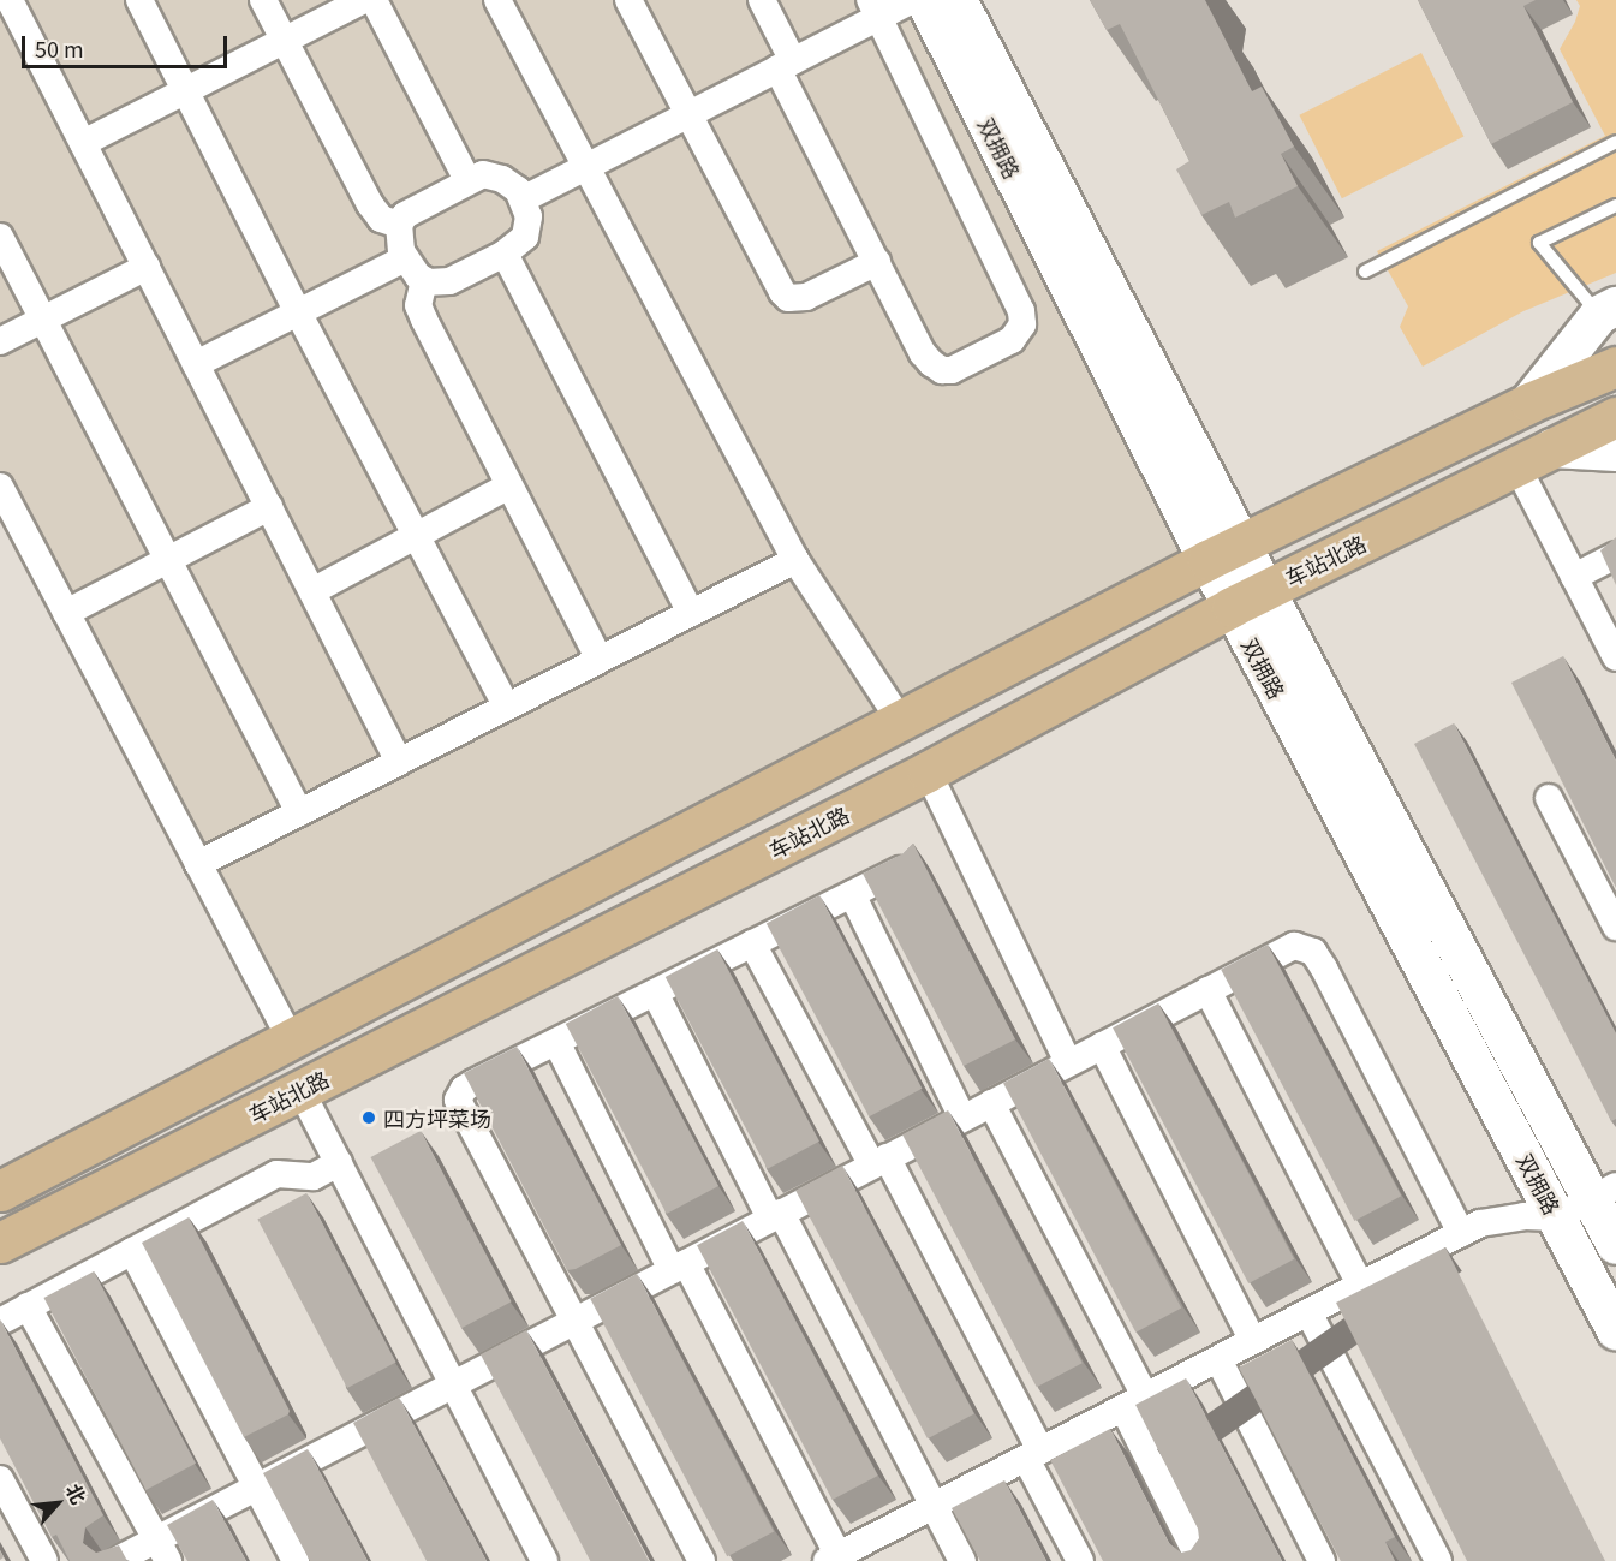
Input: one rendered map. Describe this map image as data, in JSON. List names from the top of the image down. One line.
{"streets":{"main road":["双拥路","车站北路"]},"crossings":[["双拥路","车站北路"]],"places":["四方坪菜场"],"scale_bar":"50 m","north":"top right"}
